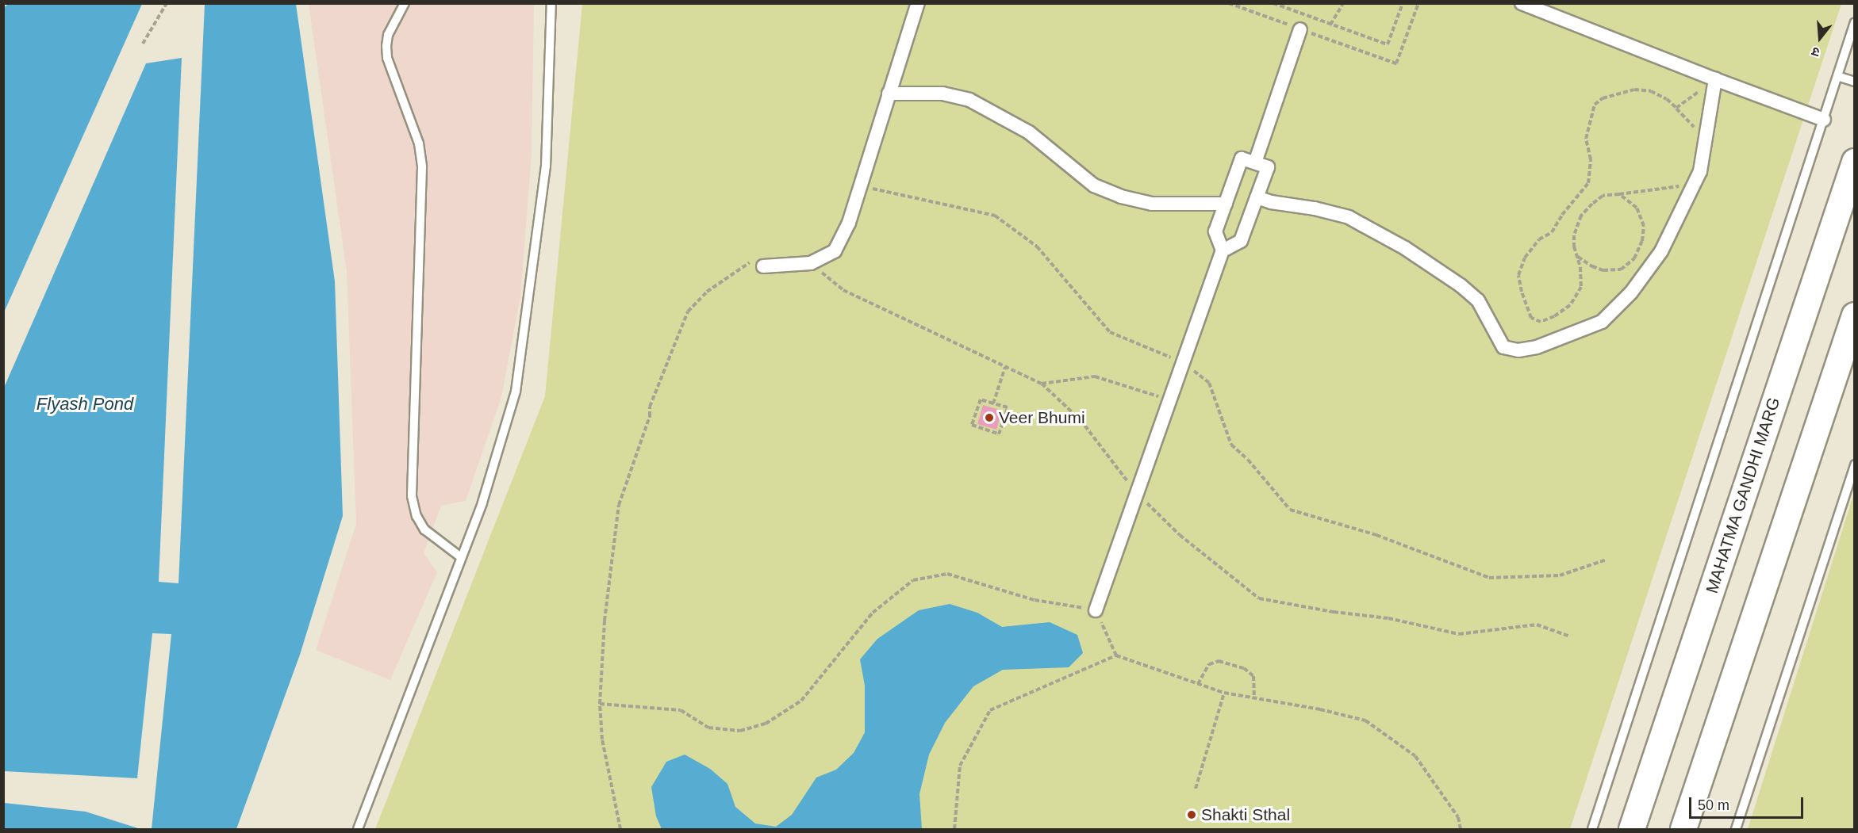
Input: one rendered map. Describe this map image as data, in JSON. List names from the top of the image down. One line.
{"streets":{"main road":["MAHATMA GANDHI MARG"]},"water":["Flyash Pond"],"places":["Veer Bhumi","Shakti Sthal"],"scale_bar":"50 m","north":"bottom"}
